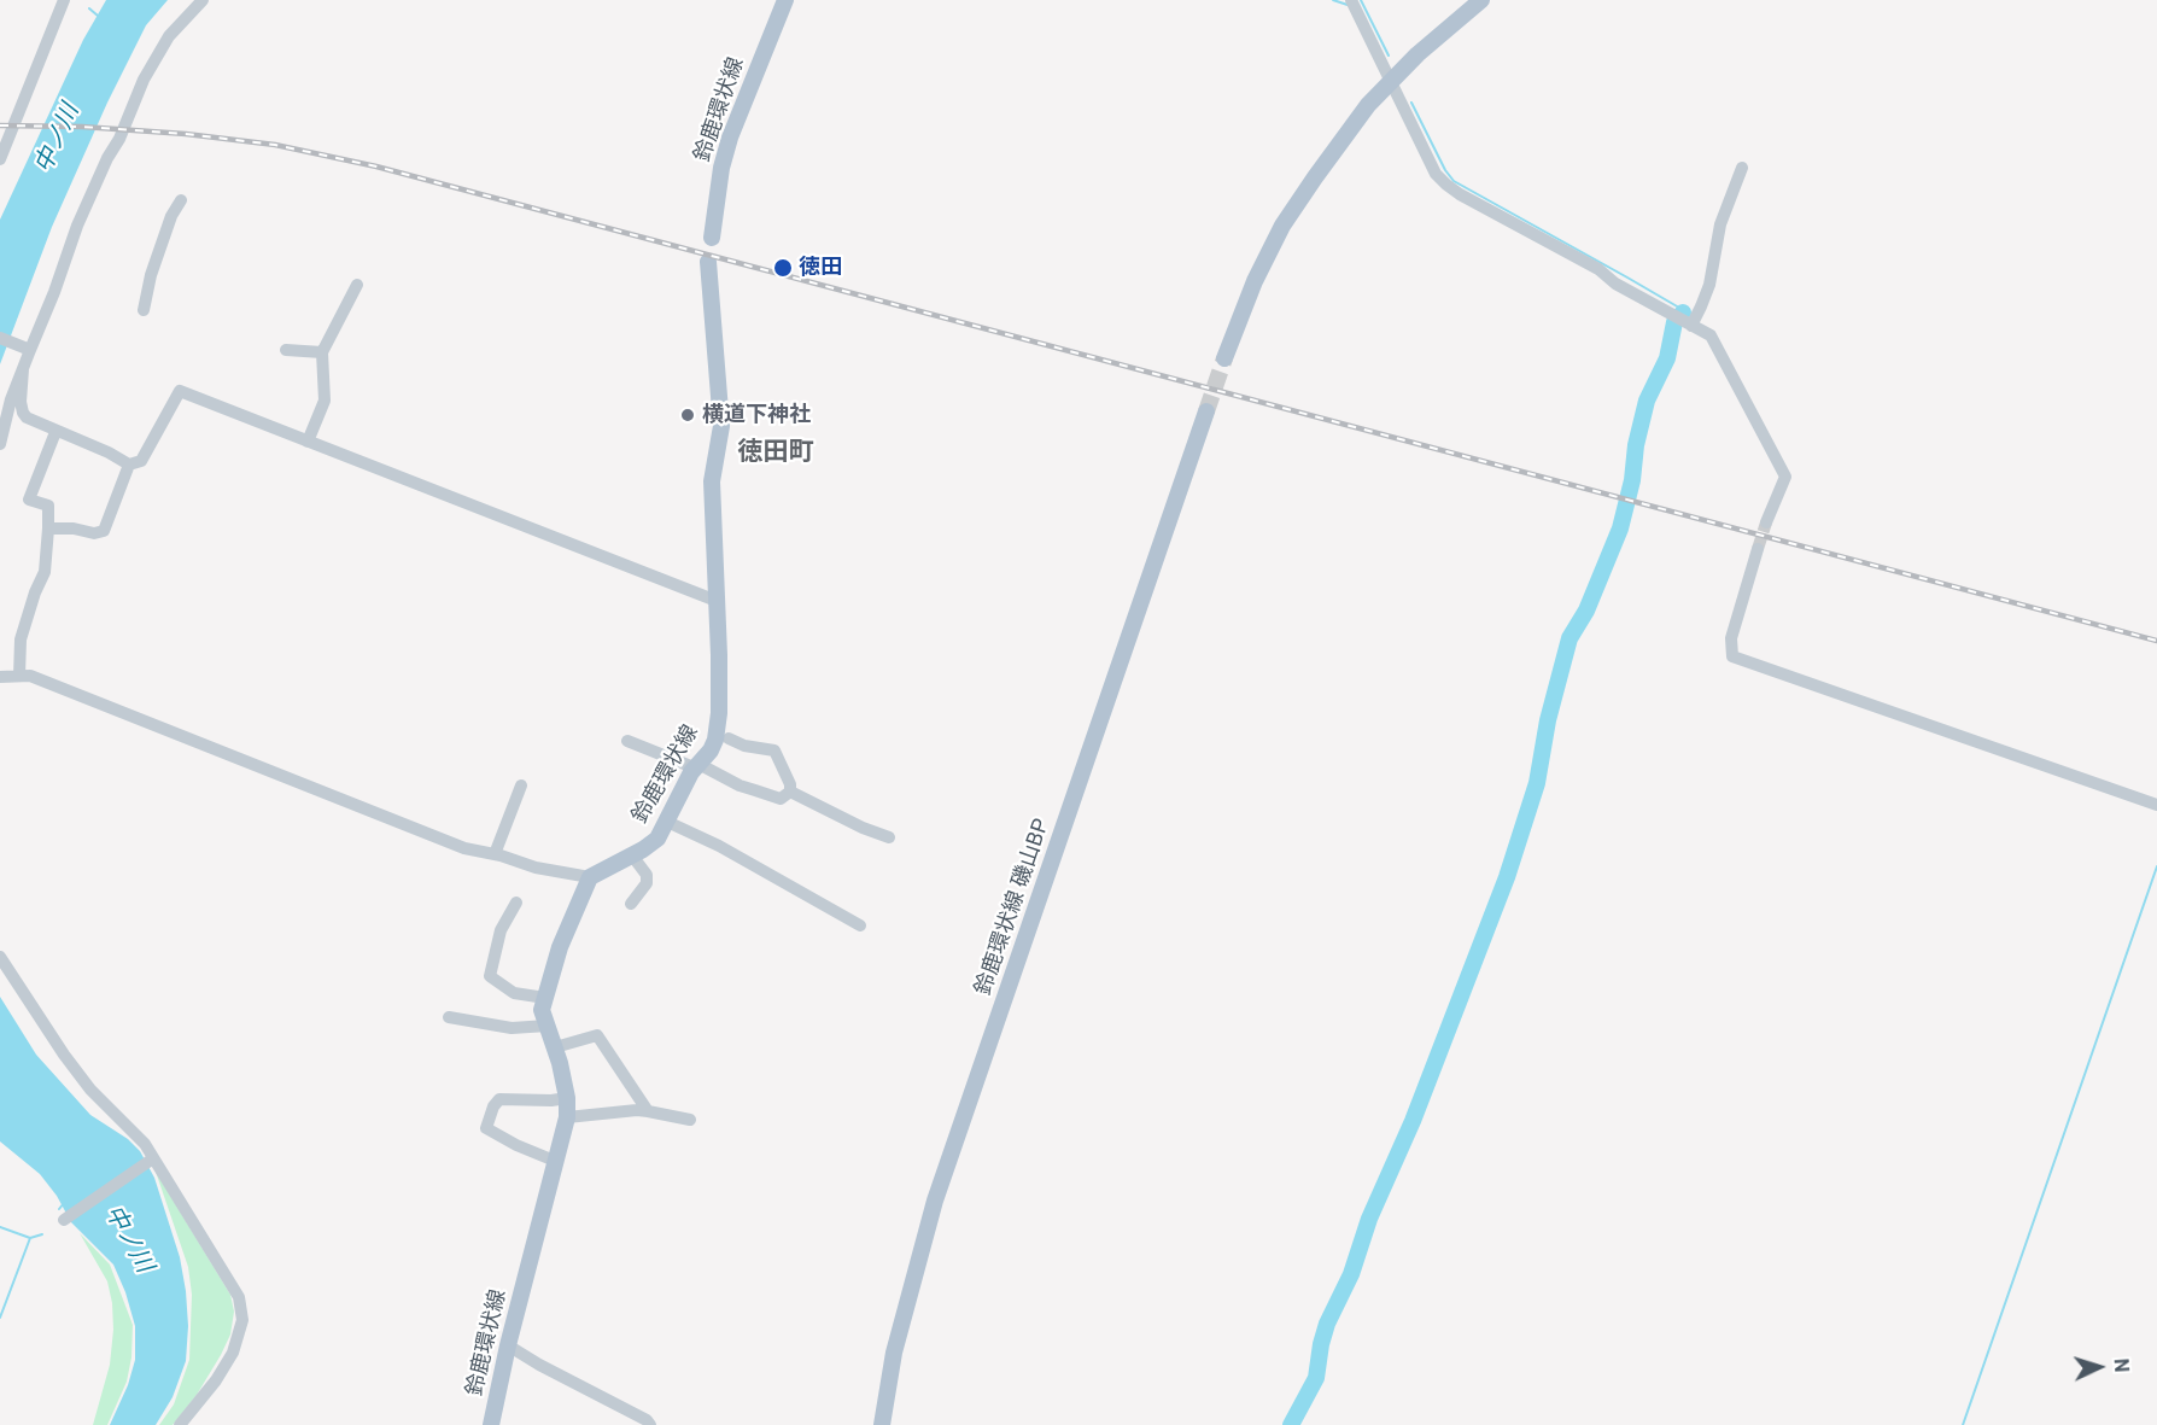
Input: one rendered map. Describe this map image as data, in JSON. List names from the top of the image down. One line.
{"streets":{"main road":["鈴鹿環状線","鈴鹿環状線 磯山BP"]},"districts":["徳田町"],"water":["中ノ川"],"places":["徳田","横道下神社"],"north":"right"}
